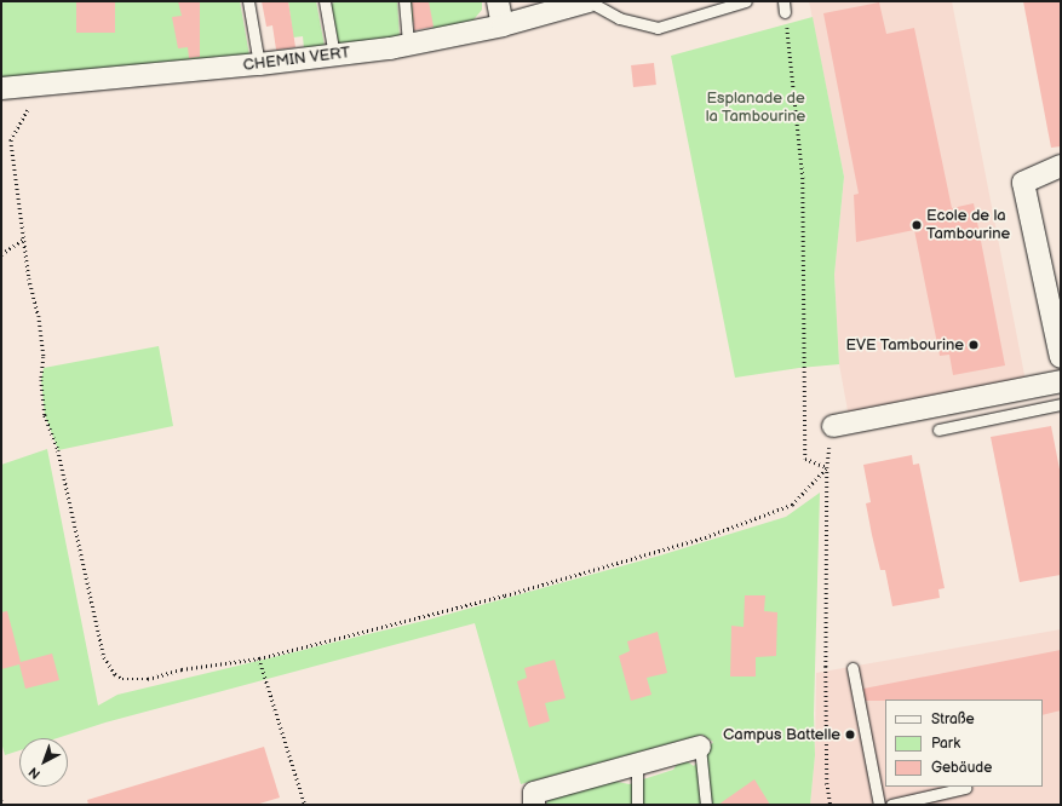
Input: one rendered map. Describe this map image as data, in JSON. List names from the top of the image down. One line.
{"streets":{"street":["CHEMIN VERT"]},"parks":["Esplanade de la Tambourine"],"places":["Ecole de la Tambourine","EVE Tambourine","Campus Battelle"],"legend":["Straße","Park","Gebäude"],"north":"bottom left"}
